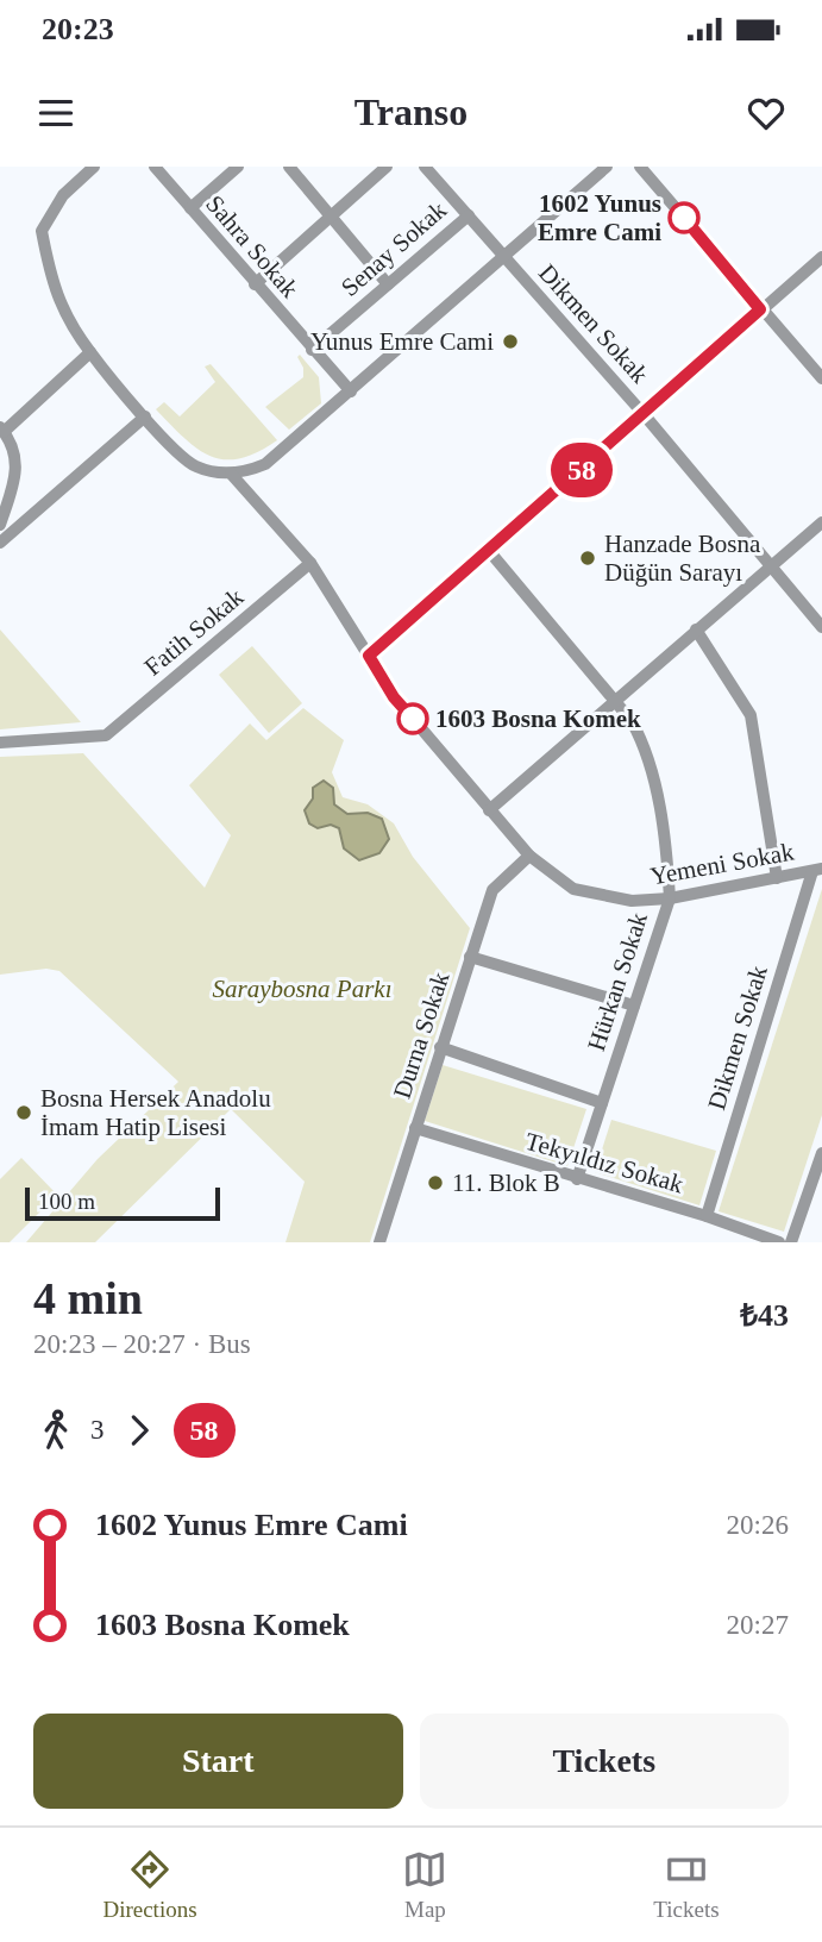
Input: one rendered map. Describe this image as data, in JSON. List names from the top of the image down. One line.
{"streets":{"street":["Sahra Sokak","Senay Sokak","Dikmen Sokak","Fatih Sokak","Yemeni Sokak","Hürkan Sokak","Durna Sokak","Tekyıldız Sokak"]},"crossings":[["Sahra Sokak","Senay Sokak"],["Senay Sokak","Dikmen Sokak"],["Dikmen Sokak","Yemeni Sokak"],["Dikmen Sokak","Tekyıldız Sokak"],["Fatih Sokak","Yemeni Sokak"],["Yemeni Sokak","Hürkan Sokak"],["Yemeni Sokak","Durna Sokak"],["Hürkan Sokak","Tekyıldız Sokak"],["Durna Sokak","Tekyıldız Sokak"]],"parks":["Saraybosna Parkı"],"places":["1602 Yunus Emre Cami","Yunus Emre Cami","Hanzade Bosna Düğün Sarayı","1603 Bosna Komek","Bosna Hersek Anadolu İmam Hatip Lisesi","11. Blok B"],"lines":["bus line 58"],"scale_bar":"100 m","page":{"status":"20:23","header":"Transo","on_map":"58","scale":"100 m","heading":["4 min","20:23 – 20:27 · Bus","₺43"],"legs":["3","58"],"list":[{"name":"1602 Yunus Emre Cami","value":"20:26"},{"name":"1603 Bosna Komek","value":"20:27"}],"buttons":["Start","Tickets"],"tabs":["Directions","Map","Tickets"]}}
